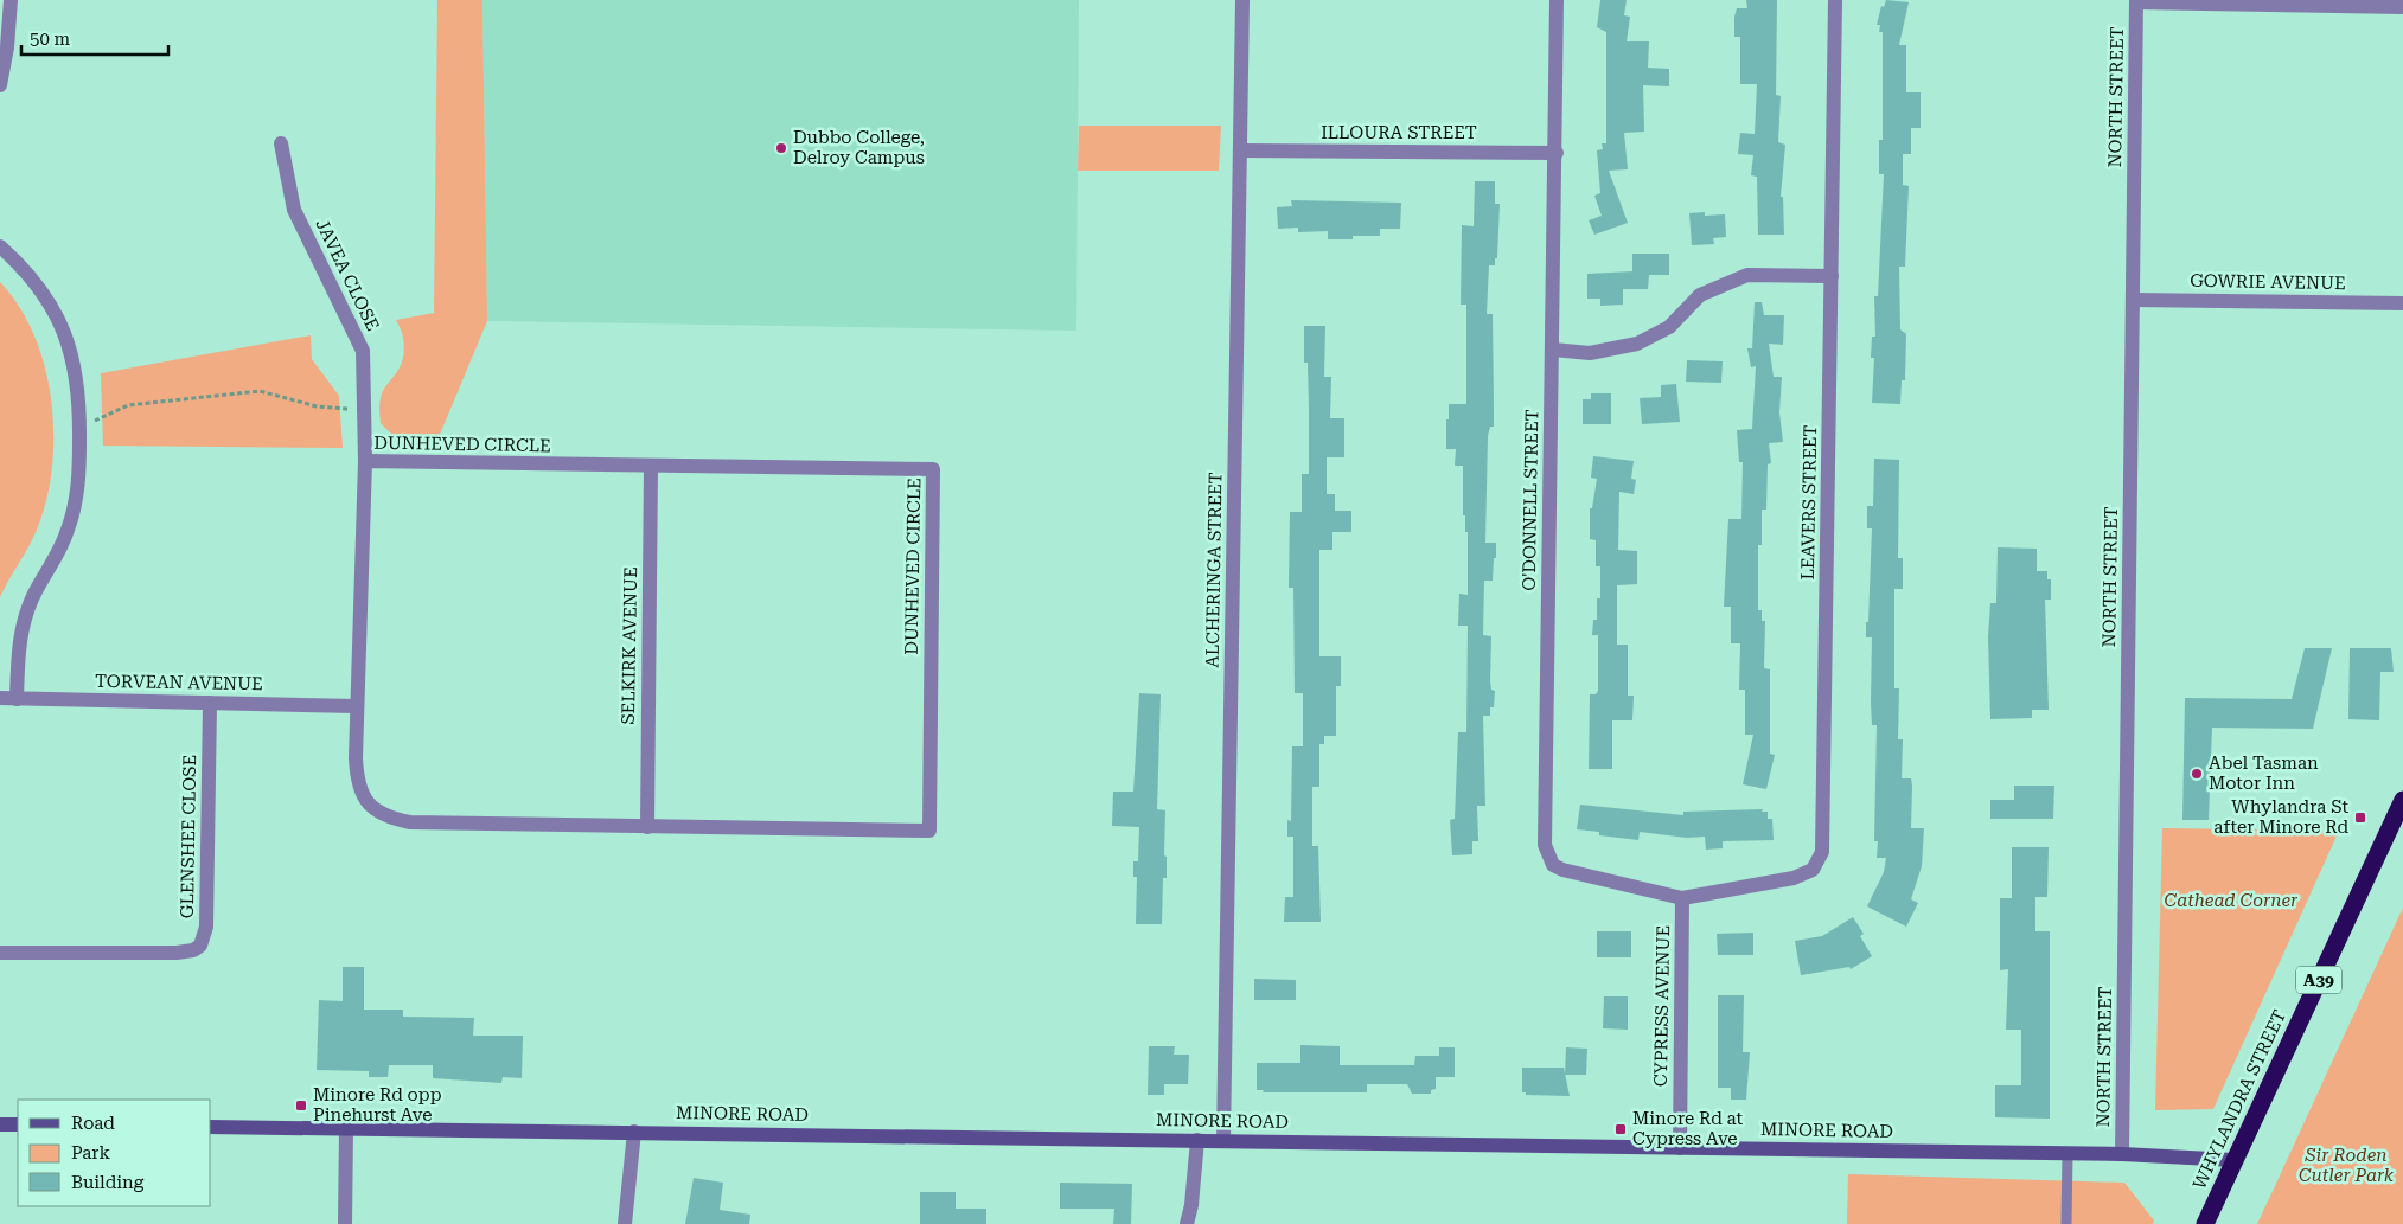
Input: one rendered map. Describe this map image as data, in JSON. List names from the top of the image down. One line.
{"streets":{"highway":["A39","WHYLANDRA STREET"],"street":["NORTH STREET","ILLOURA STREET","JAVEA CLOSE","GOWRIE AVENUE","DUNHEVED CIRCLE","O'DONNELL STREET","LEAVERS STREET","ALCHERINGA STREET","SELKIRK AVENUE","TORVEAN AVENUE","GLENSHEE CLOSE","CYPRESS AVENUE","MINORE ROAD"]},"crossings":[["NORTH STREET","GOWRIE AVENUE"],["NORTH STREET","MINORE ROAD"],["ILLOURA STREET","O'DONNELL STREET"],["ILLOURA STREET","ALCHERINGA STREET"],["JAVEA CLOSE","DUNHEVED CIRCLE"],["DUNHEVED CIRCLE","SELKIRK AVENUE"],["DUNHEVED CIRCLE","TORVEAN AVENUE"],["O'DONNELL STREET","LEAVERS STREET"],["O'DONNELL STREET","CYPRESS AVENUE"],["LEAVERS STREET","CYPRESS AVENUE"],["ALCHERINGA STREET","MINORE ROAD"],["TORVEAN AVENUE","GLENSHEE CLOSE"],["CYPRESS AVENUE","MINORE ROAD"],["WHYLANDRA STREET","MINORE ROAD"]],"parks":["Cathead Corner","Sir Roden Cutler Park"],"places":{"other":["Dubbo College, Delroy Campus","Abel Tasman Motor Inn"],"transit":["Whylandra St after Minore Rd","Minore Rd opp Pinehurst Ave","Minore Rd at Cypress Ave"]},"legend":["Road","Park","Building"],"scale_bar":"50 m"}
